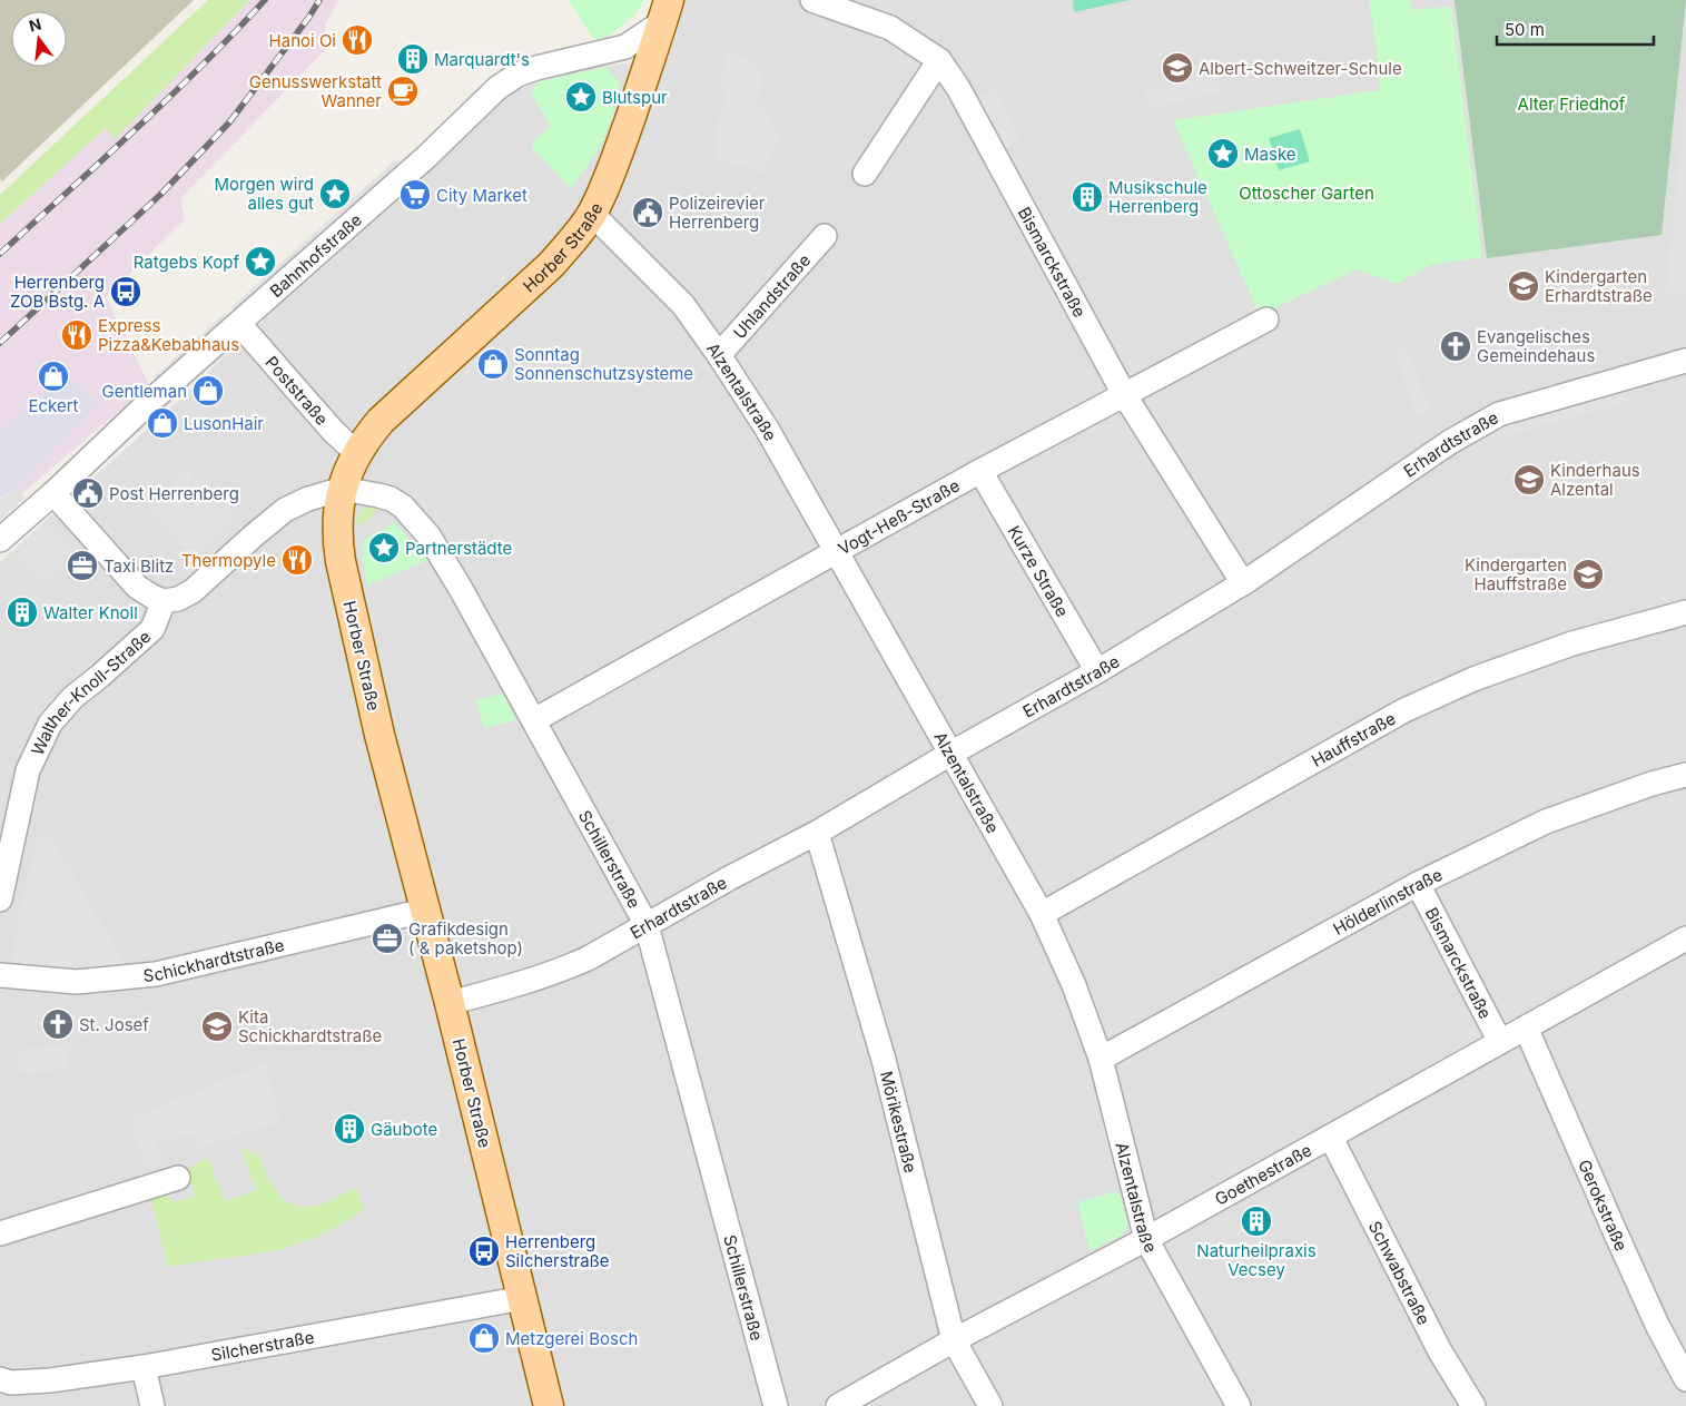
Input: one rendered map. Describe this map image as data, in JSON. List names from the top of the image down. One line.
{"streets":{"main road":["Horber Straße"],"street":["Bahnhofstraße","Bismarckstraße","Uhlandstraße","Poststraße","Alzentalstraße","Erhardtstraße","Vogt-Heß-Straße","Kurze Straße","Walther-Knoll-Straße","Hauffstraße","Schillerstraße","Hölderlinstraße","Schickhardtstraße","Mörikestraße","Goethestraße","Gerokstraße","Schwabstraße","Silcherstraße"]},"crossings":[["Horber Straße","Bahnhofstraße"],["Horber Straße","Poststraße"],["Horber Straße","Alzentalstraße"],["Horber Straße","Erhardtstraße"],["Horber Straße","Schillerstraße"],["Horber Straße","Schickhardtstraße"],["Horber Straße","Silcherstraße"],["Bahnhofstraße","Poststraße"],["Bismarckstraße","Erhardtstraße"],["Bismarckstraße","Vogt-Heß-Straße"],["Bismarckstraße","Hölderlinstraße"],["Bismarckstraße","Goethestraße"],["Uhlandstraße","Alzentalstraße"],["Alzentalstraße","Erhardtstraße"],["Alzentalstraße","Vogt-Heß-Straße"],["Alzentalstraße","Hauffstraße"],["Alzentalstraße","Hölderlinstraße"],["Alzentalstraße","Goethestraße"],["Erhardtstraße","Kurze Straße"],["Erhardtstraße","Schillerstraße"],["Erhardtstraße","Mörikestraße"],["Vogt-Heß-Straße","Kurze Straße"],["Vogt-Heß-Straße","Schillerstraße"],["Mörikestraße","Goethestraße"],["Goethestraße","Gerokstraße"],["Goethestraße","Schwabstraße"]],"parks":["Alter Friedhof","Ottoscher Garten"],"places":{"restaurant":["Hanoi Oi","Express Pizza&Kebabhaus","Thermopyle"],"building":["Marquardt's","Musikschule Herrenberg","Walter Knoll","Gäubote","Naturheilpraxis Vecsey"],"school or university":["Albert-Schweitzer-Schule","Kindergarten Erhardtstraße","Kinderhaus Alzental","Kindergarten Hauffstraße","Kita Schickhardtstraße"],"cafe":["Genusswerkstatt Wanner"],"place":["Blutspur","Maske","Morgen wird alles gut","Ratgebs Kopf","Partnerstädte"],"supermarket":["City Market"],"public building":["Polizeirevier Herrenberg","Post Herrenberg"],"bus stop":["Herrenberg ZOB Bstg. A","Herrenberg Silcherstraße"],"church":["Evangelisches Gemeindehaus","St. Josef"],"shop":["Sonntag Sonnenschutzsysteme","Eckert","Gentleman","LusonHair","Metzgerei Bosch"],"office":["Taxi Blitz","Grafikdesign ( & paketshop)"]},"scale_bar":"50 m","north":"top"}
